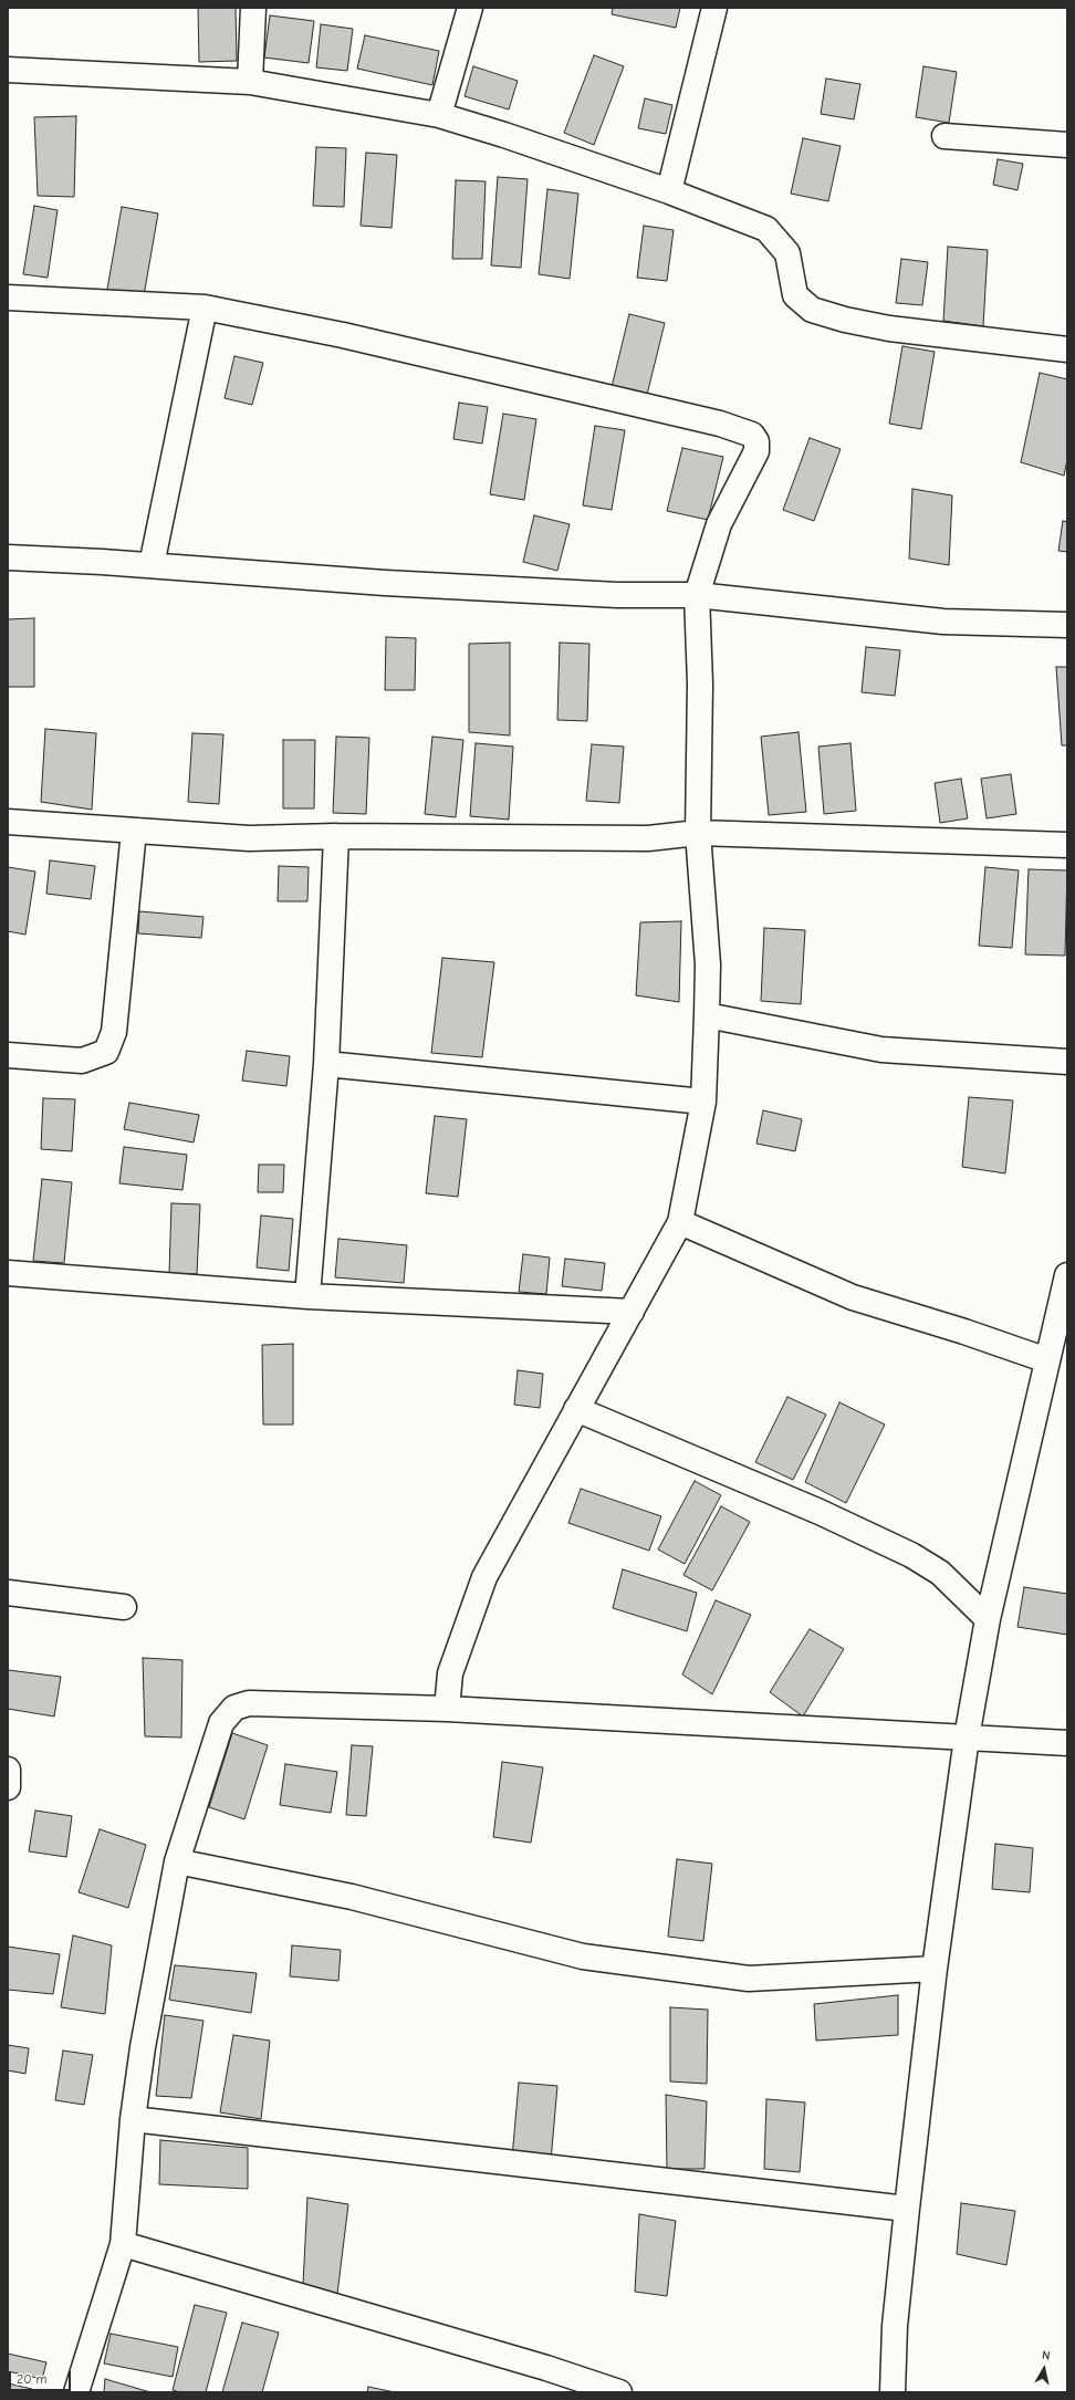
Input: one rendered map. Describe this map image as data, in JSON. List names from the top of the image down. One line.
{"scale_bar":"20 m","north":"top"}
